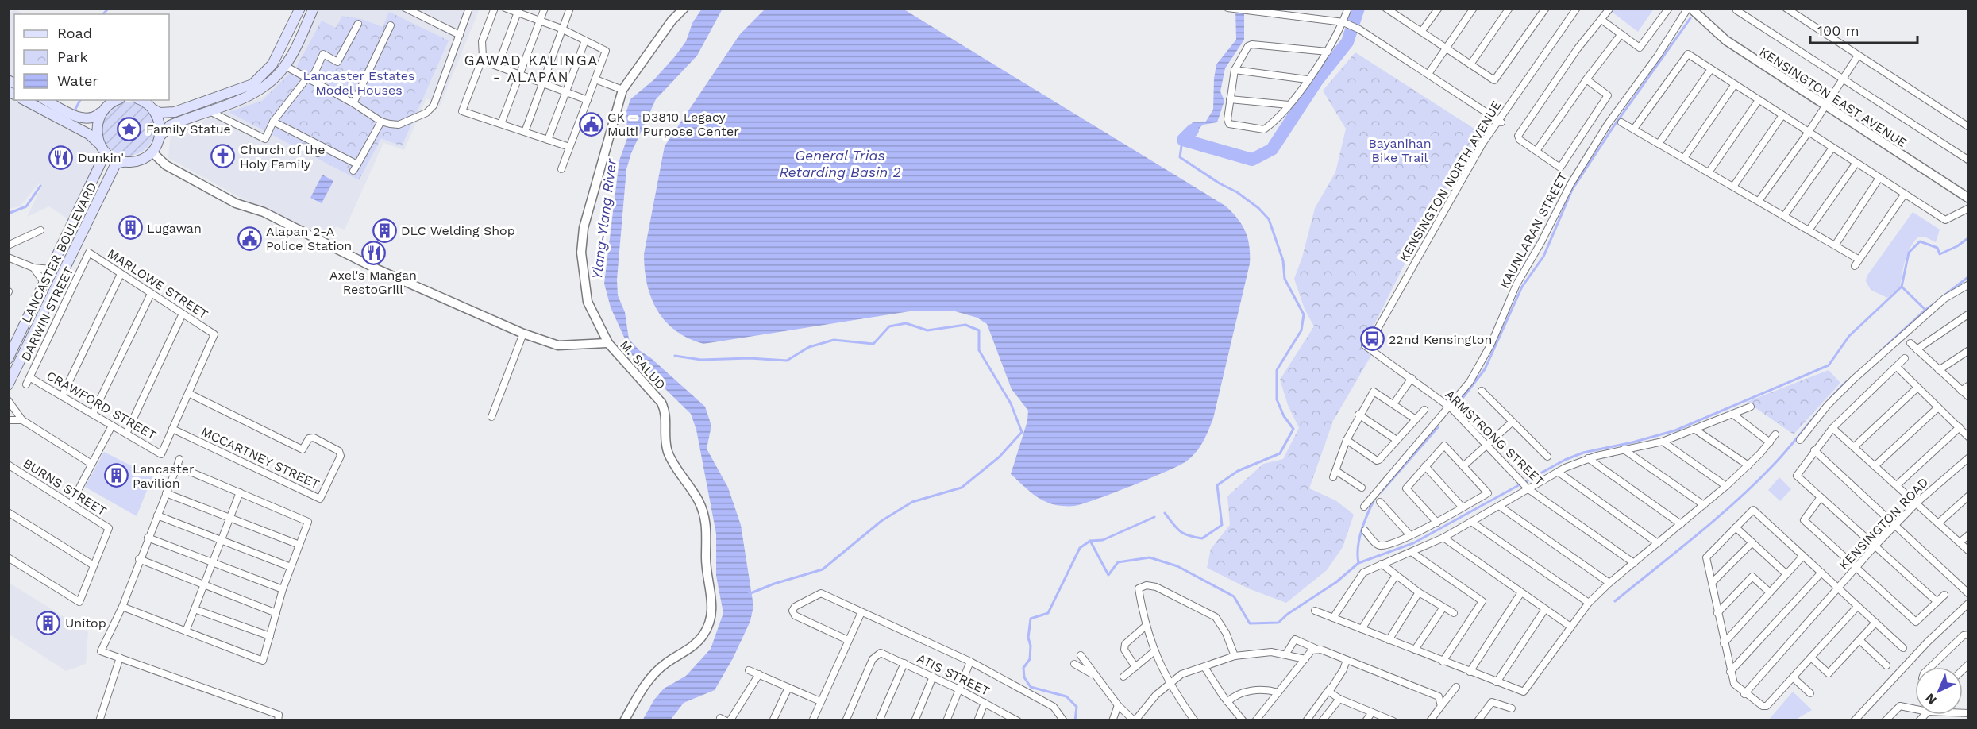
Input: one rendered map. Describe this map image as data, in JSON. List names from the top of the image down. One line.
{"streets":{"main road":["LANCASTER BOULEVARD"],"street":["KENSINGTON EAST AVENUE","KENSINGTON NORTH AVENUE","KAUNLARAN STREET","MARLOWE STREET","DARWIN STREET","M. SALUD","CRAWFORD STREET","ARMSTRONG STREET","MCCARTNEY STREET","BURNS STREET","KENSINGTON ROAD","ATIS STREET"]},"crossings":[["KENSINGTON EAST AVENUE","KAUNLARAN STREET"],["KENSINGTON NORTH AVENUE","ARMSTRONG STREET"],["KAUNLARAN STREET","ARMSTRONG STREET"],["MARLOWE STREET","DARWIN STREET"],["MARLOWE STREET","MCCARTNEY STREET"],["DARWIN STREET","CRAWFORD STREET"],["CRAWFORD STREET","MCCARTNEY STREET"]],"districts":["GAWAD KALINGA - ALAPAN"],"water":["General Trias Retarding Basin 2","Ylang-Ylang River"],"parks":["Lancaster Estates Model Houses","Bayanihan Bike Trail"],"places":{"public building":["GK – D3810 Legacy Multi Purpose Center","Alapan 2-A Police Station"],"place":["Family Statue"],"church":["Church of the Holy Family"],"restaurant":["Dunkin'","Axel's Mangan RestoGrill"],"building":["Lugawan","DLC Welding Shop","Lancaster Pavilion","Unitop"],"bus stop":["22nd Kensington"]},"legend":["Road","Park","Water"],"scale_bar":"100 m","north":"bottom left"}
